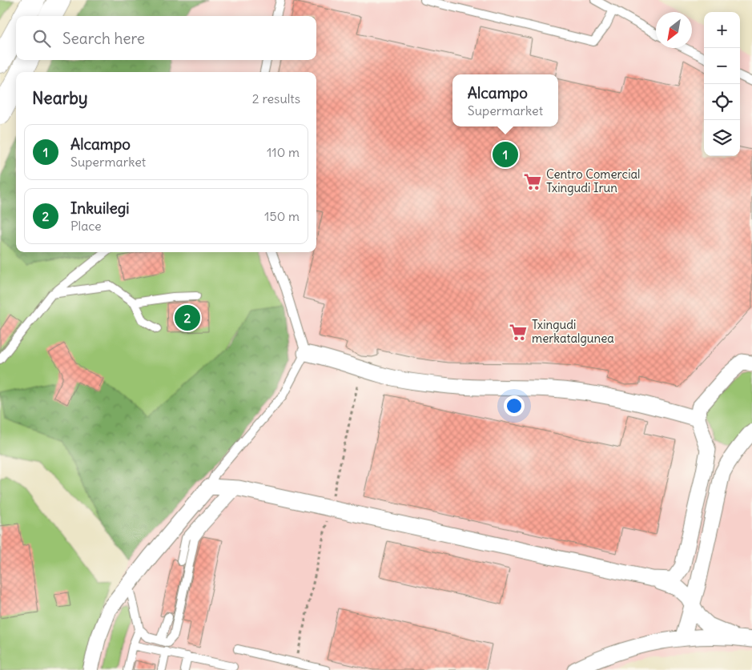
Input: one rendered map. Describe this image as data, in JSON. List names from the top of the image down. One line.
{"places":{"supermarket":["Centro Comercial Txingudi Irun","Txingudi merkatalgunea"]},"north":"bottom left","page":{"map_buttons":["+","−"],"search":"Search here","heading":["Nearby","2 results"],"popup":["Alcampo","Supermarket"],"list":[{"mark":"1","name":"Alcampo","note":"Supermarket","value":"110 m"},{"mark":"2","name":"Inkuilegi","note":"Place","value":"150 m"}],"pins":["1","2"]}}
